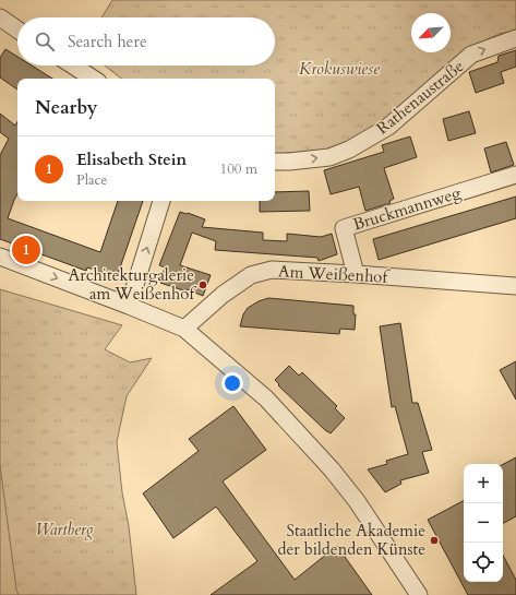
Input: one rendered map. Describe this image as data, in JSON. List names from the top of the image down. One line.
{"streets":{"street":["Rathenaustraße","Bruckmannweg","Am Weißenhof"]},"crossings":[["Bruckmannweg","Am Weißenhof"]],"one_way":["Rathenaustraße"],"parks":["Krokuswiese","Wartberg"],"places":["Architekturgalerie am Weißenhof","Staatliche Akademie der bildenden Künste"],"north":"bottom left","page":{"search":"Search here","heading":"Nearby","list":[{"mark":"1","name":"Elisabeth Stein","note":"Place","value":"100 m"}],"pins":"1","map_buttons":["+","−"]}}
